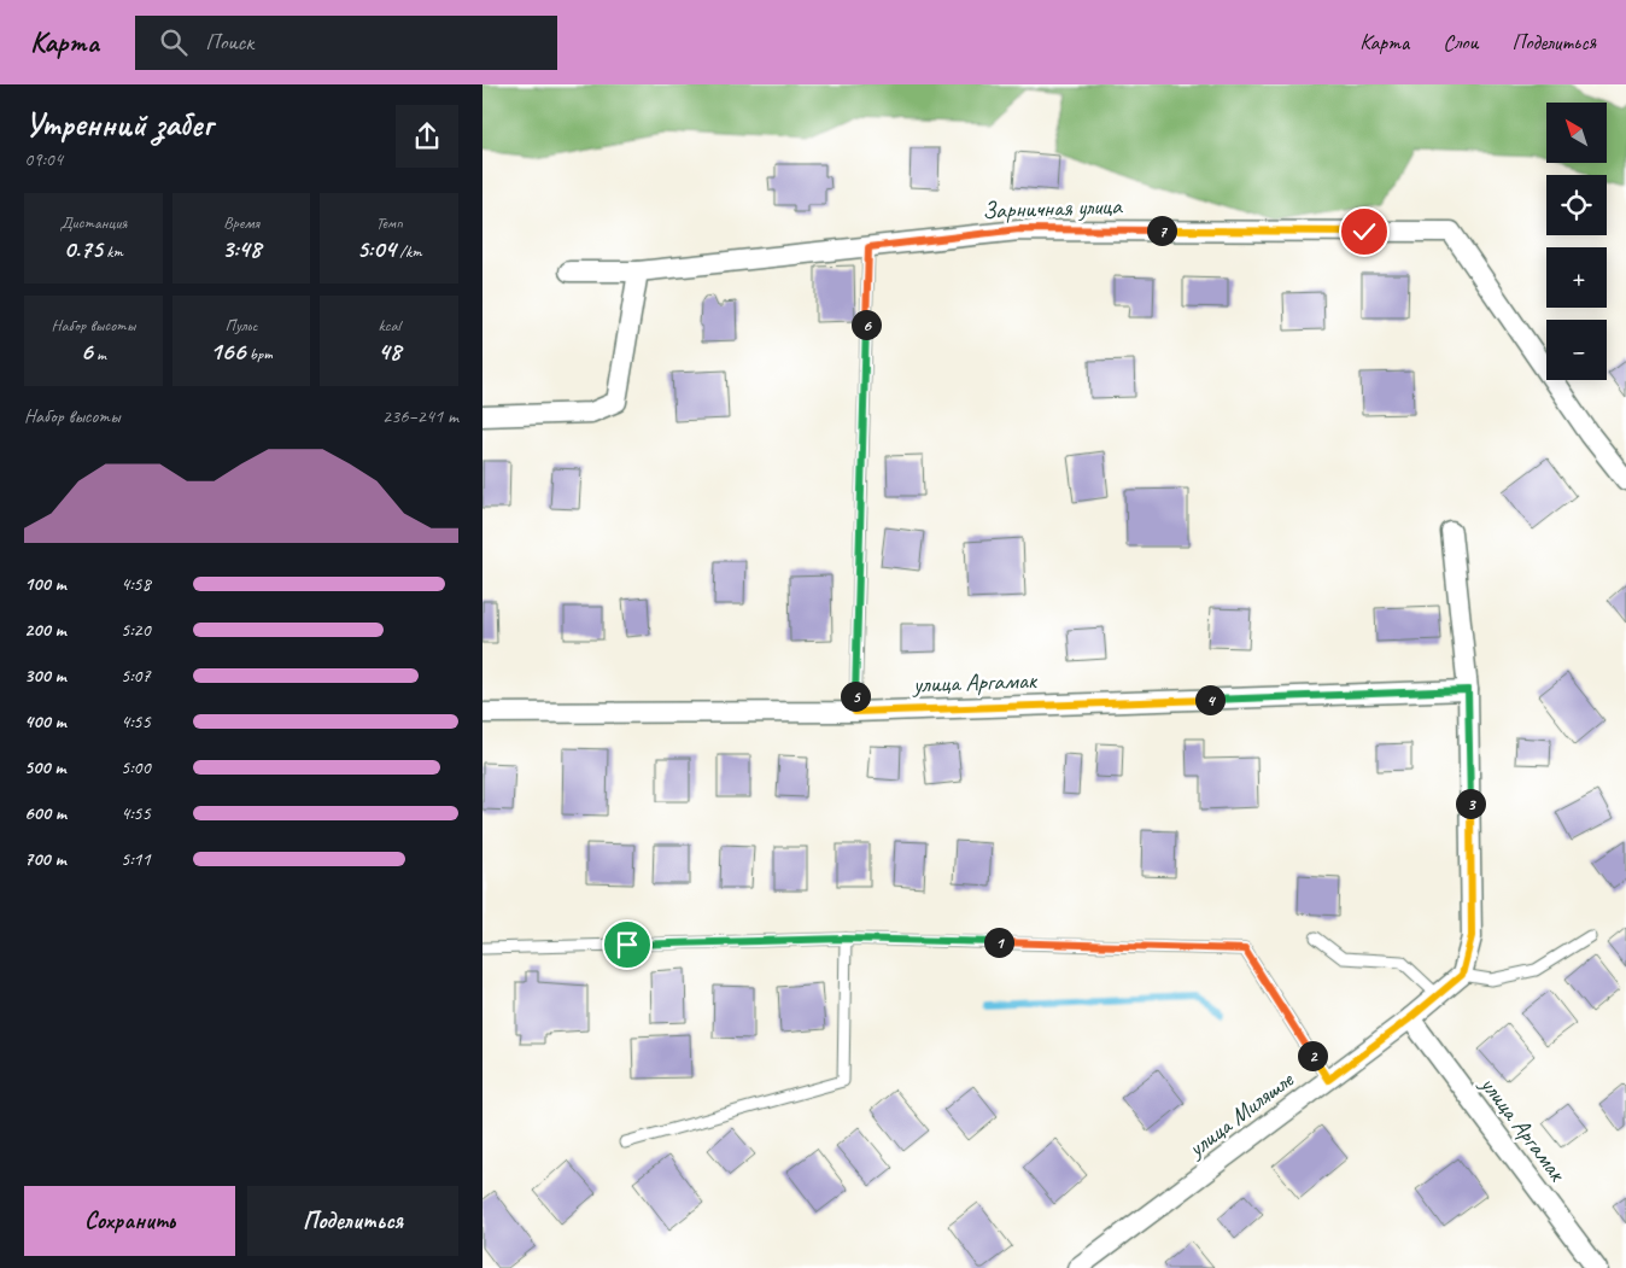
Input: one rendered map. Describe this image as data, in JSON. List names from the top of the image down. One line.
{"streets":{"street":["Зарничная улица","улица Аргамак","улица Миляшле"]},"crossings":[["улица Аргамак","улица Миляшле"]],"north":"top left","page":{"header":"Карта","search":"Поиск","nav":["Карта","Слои","Поделиться"],"heading":["Утренний забег","09:04"],"map_buttons":["+","−"],"stats":[["Дистанция","0.75 km"],["Время","3:48"],["Темп","5:04 /km"],["Набор высоты","6 m"],["Пульс","166 bpm"],["kcal","48"]],"pins":["7","6","5","4","3","1","2"],"chart":["Набор высоты","236–241 m"],"list":[{"name":"100 m","note":"4:58"},{"name":"200 m","note":"5:20"},{"name":"300 m","note":"5:07"},{"name":"400 m","note":"4:55"},{"name":"500 m","note":"5:00"},{"name":"600 m","note":"4:55"},{"name":"700 m","note":"5:11"}],"buttons":["Сохранить","Поделиться"]}}
